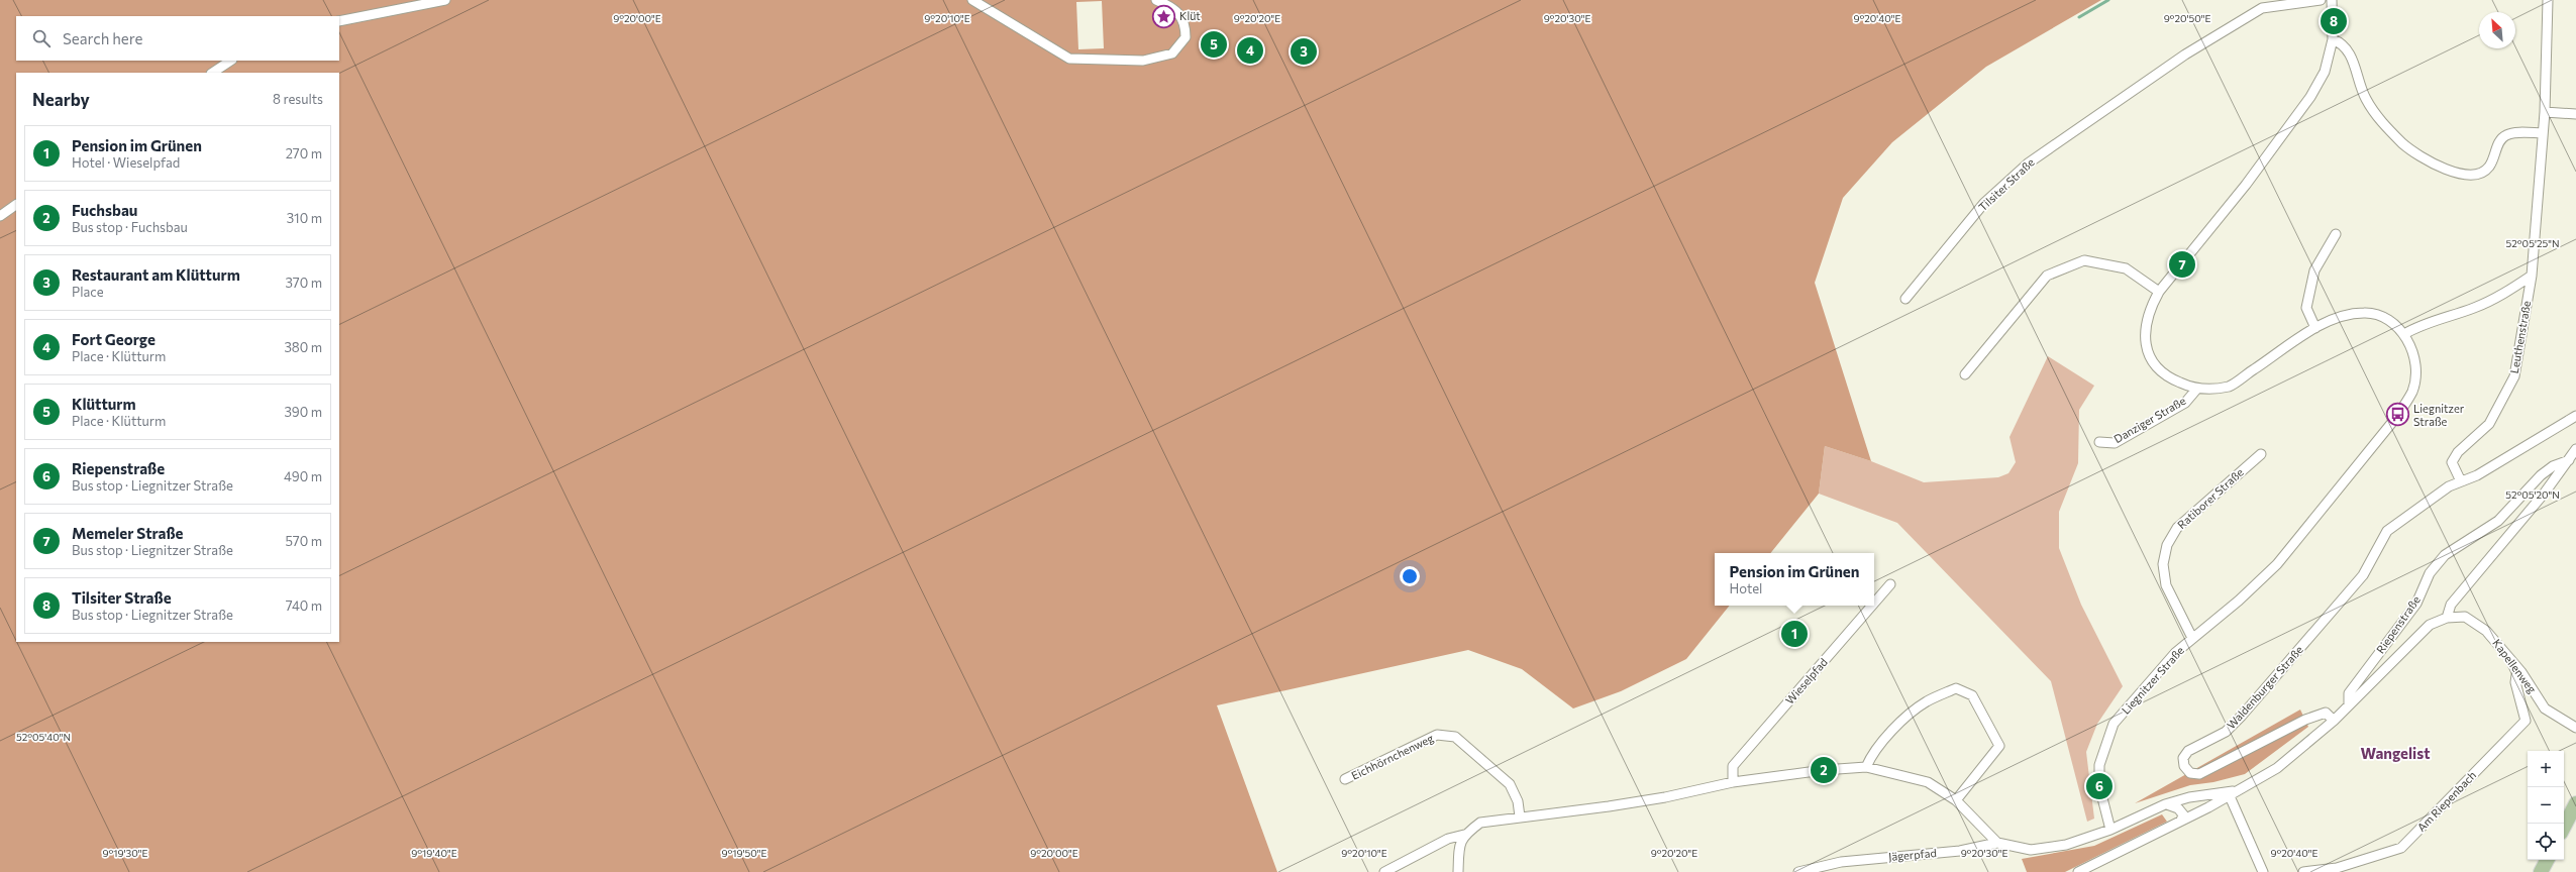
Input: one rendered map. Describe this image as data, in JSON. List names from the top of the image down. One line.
{"streets":{"street":["Tilsiter Straße","Leuthenstraße","Danziger Straße","Ratiborer Straße","Riepenstraße","Kapellenweg","Liegnitzer Straße","Wieselpfad","Waldenburger Straße","Eichhörnchenweg","Am Riepenbach","Jägerpfad"]},"crossings":[["Leuthenstraße","Waldenburger Straße"],["Danziger Straße","Liegnitzer Straße"],["Ratiborer Straße","Liegnitzer Straße"],["Riepenstraße","Kapellenweg"],["Riepenstraße","Waldenburger Straße"],["Riepenstraße","Jägerpfad"],["Kapellenweg","Am Riepenbach"],["Liegnitzer Straße","Jägerpfad"]],"districts":["Wangelist"],"places":{"place":["Klüt"],"bus stop":["Liegnitzer Straße"]},"north":"top left","page":{"pins":["8","5","4","3","7","1","2","6"],"search":"Search here","heading":["Nearby","8 results"],"list":[{"mark":"1","name":"Pension im Grünen","note":"Hotel · Wieselpfad","value":"270 m"},{"mark":"2","name":"Fuchsbau","note":"Bus stop · Fuchsbau","value":"310 m"},{"mark":"3","name":"Restaurant am Klütturm","note":"Place","value":"370 m"},{"mark":"4","name":"Fort George","note":"Place · Klütturm","value":"380 m"},{"mark":"5","name":"Klütturm","note":"Place · Klütturm","value":"390 m"},{"mark":"6","name":"Riepenstraße","note":"Bus stop · Liegnitzer Straße","value":"490 m"},{"mark":"7","name":"Memeler Straße","note":"Bus stop · Liegnitzer Straße","value":"570 m"},{"mark":"8","name":"Tilsiter Straße","note":"Bus stop · Liegnitzer Straße","value":"740 m"}],"popup":["Pension im Grünen","Hotel"],"map_buttons":["+","−"]},"coordinates":["9°20'40\"E","9°20'50\"E","9°20'00\"E","9°20'10\"E","9°20'20\"E","9°20'30\"E","52°05'25\"N","52°05'20\"N","52°05'40\"N","9°19'30\"E","9°19'40\"E","9°19'50\"E"]}
